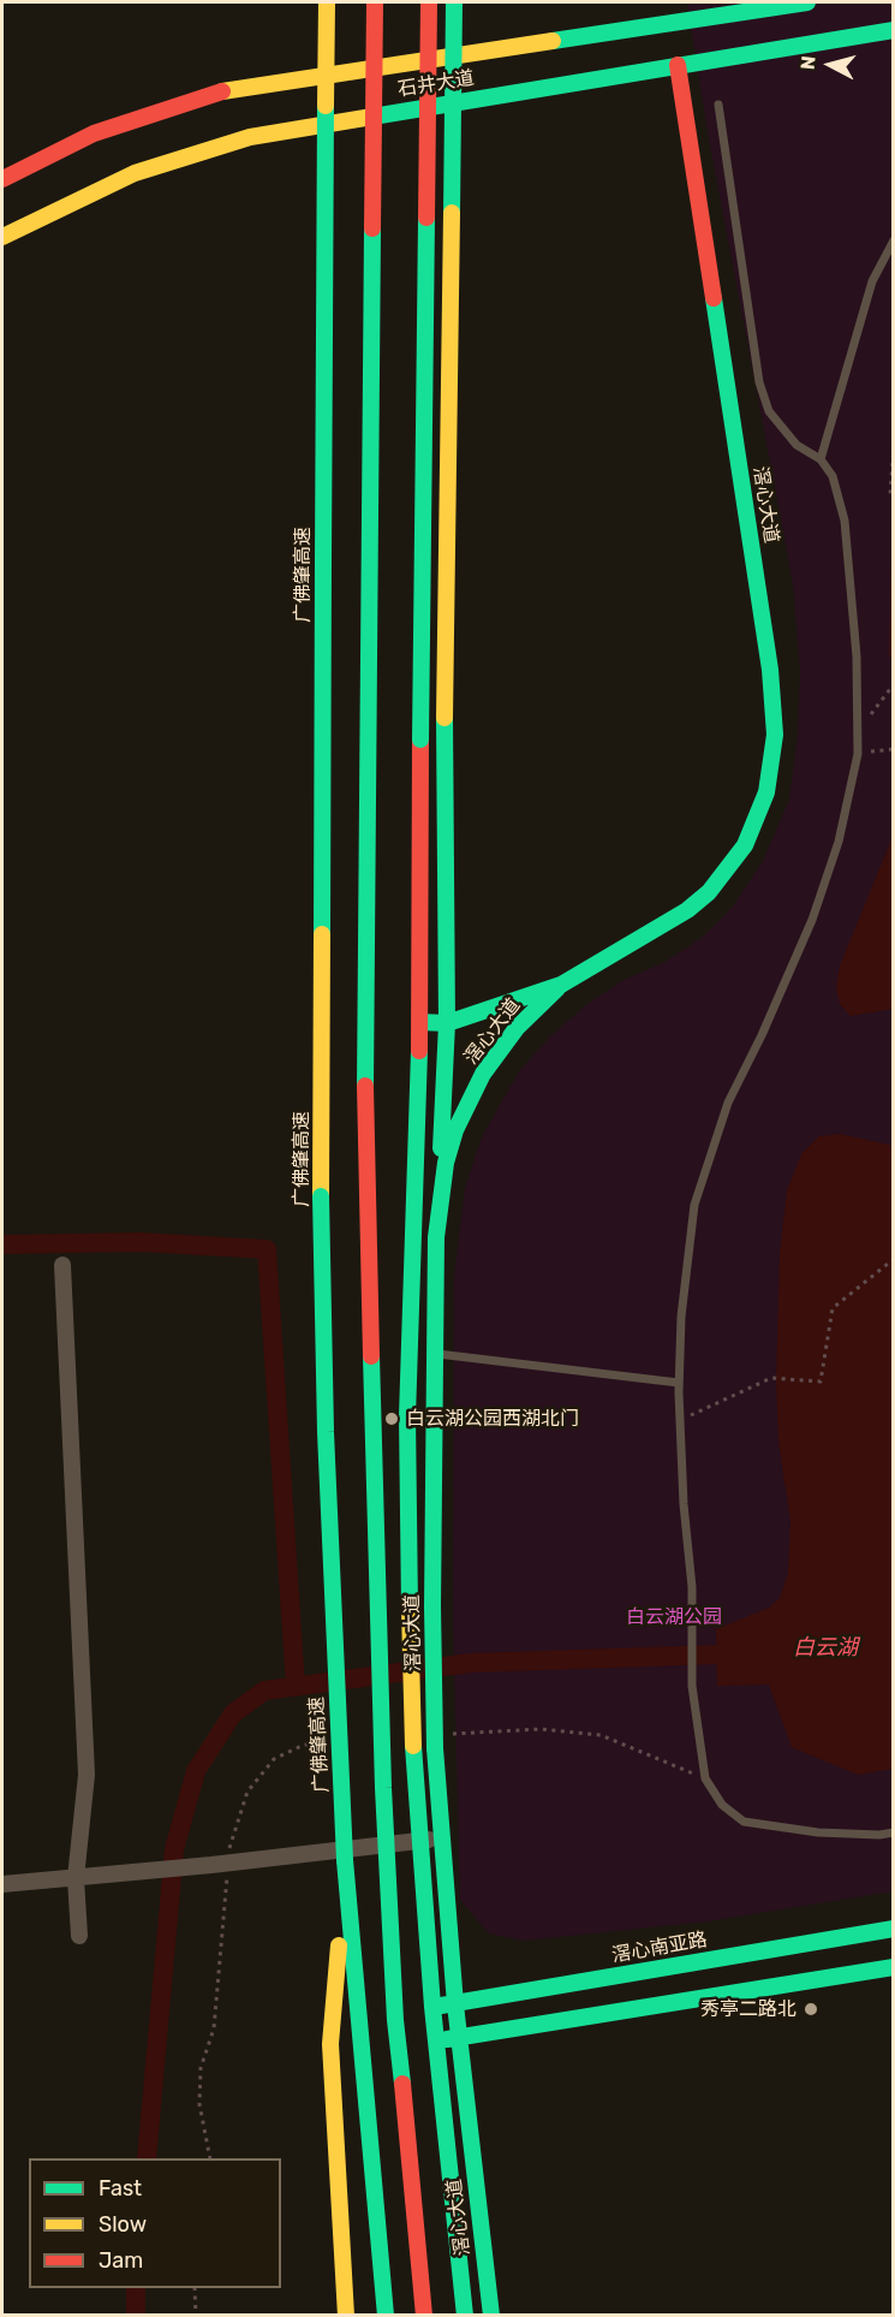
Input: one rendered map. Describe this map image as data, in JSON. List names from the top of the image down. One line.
{"streets":{"main road":["石井大道","滘心大道","广佛肇高速","滘心南亚路"]},"crossings":[["石井大道","滘心大道"],["滘心大道","滘心南亚路"]],"water":["白云湖"],"parks":["白云湖公园"],"places":["白云湖公园西湖北门","秀亭二路北"],"legend":["Fast","Slow","Jam"],"north":"left"}
